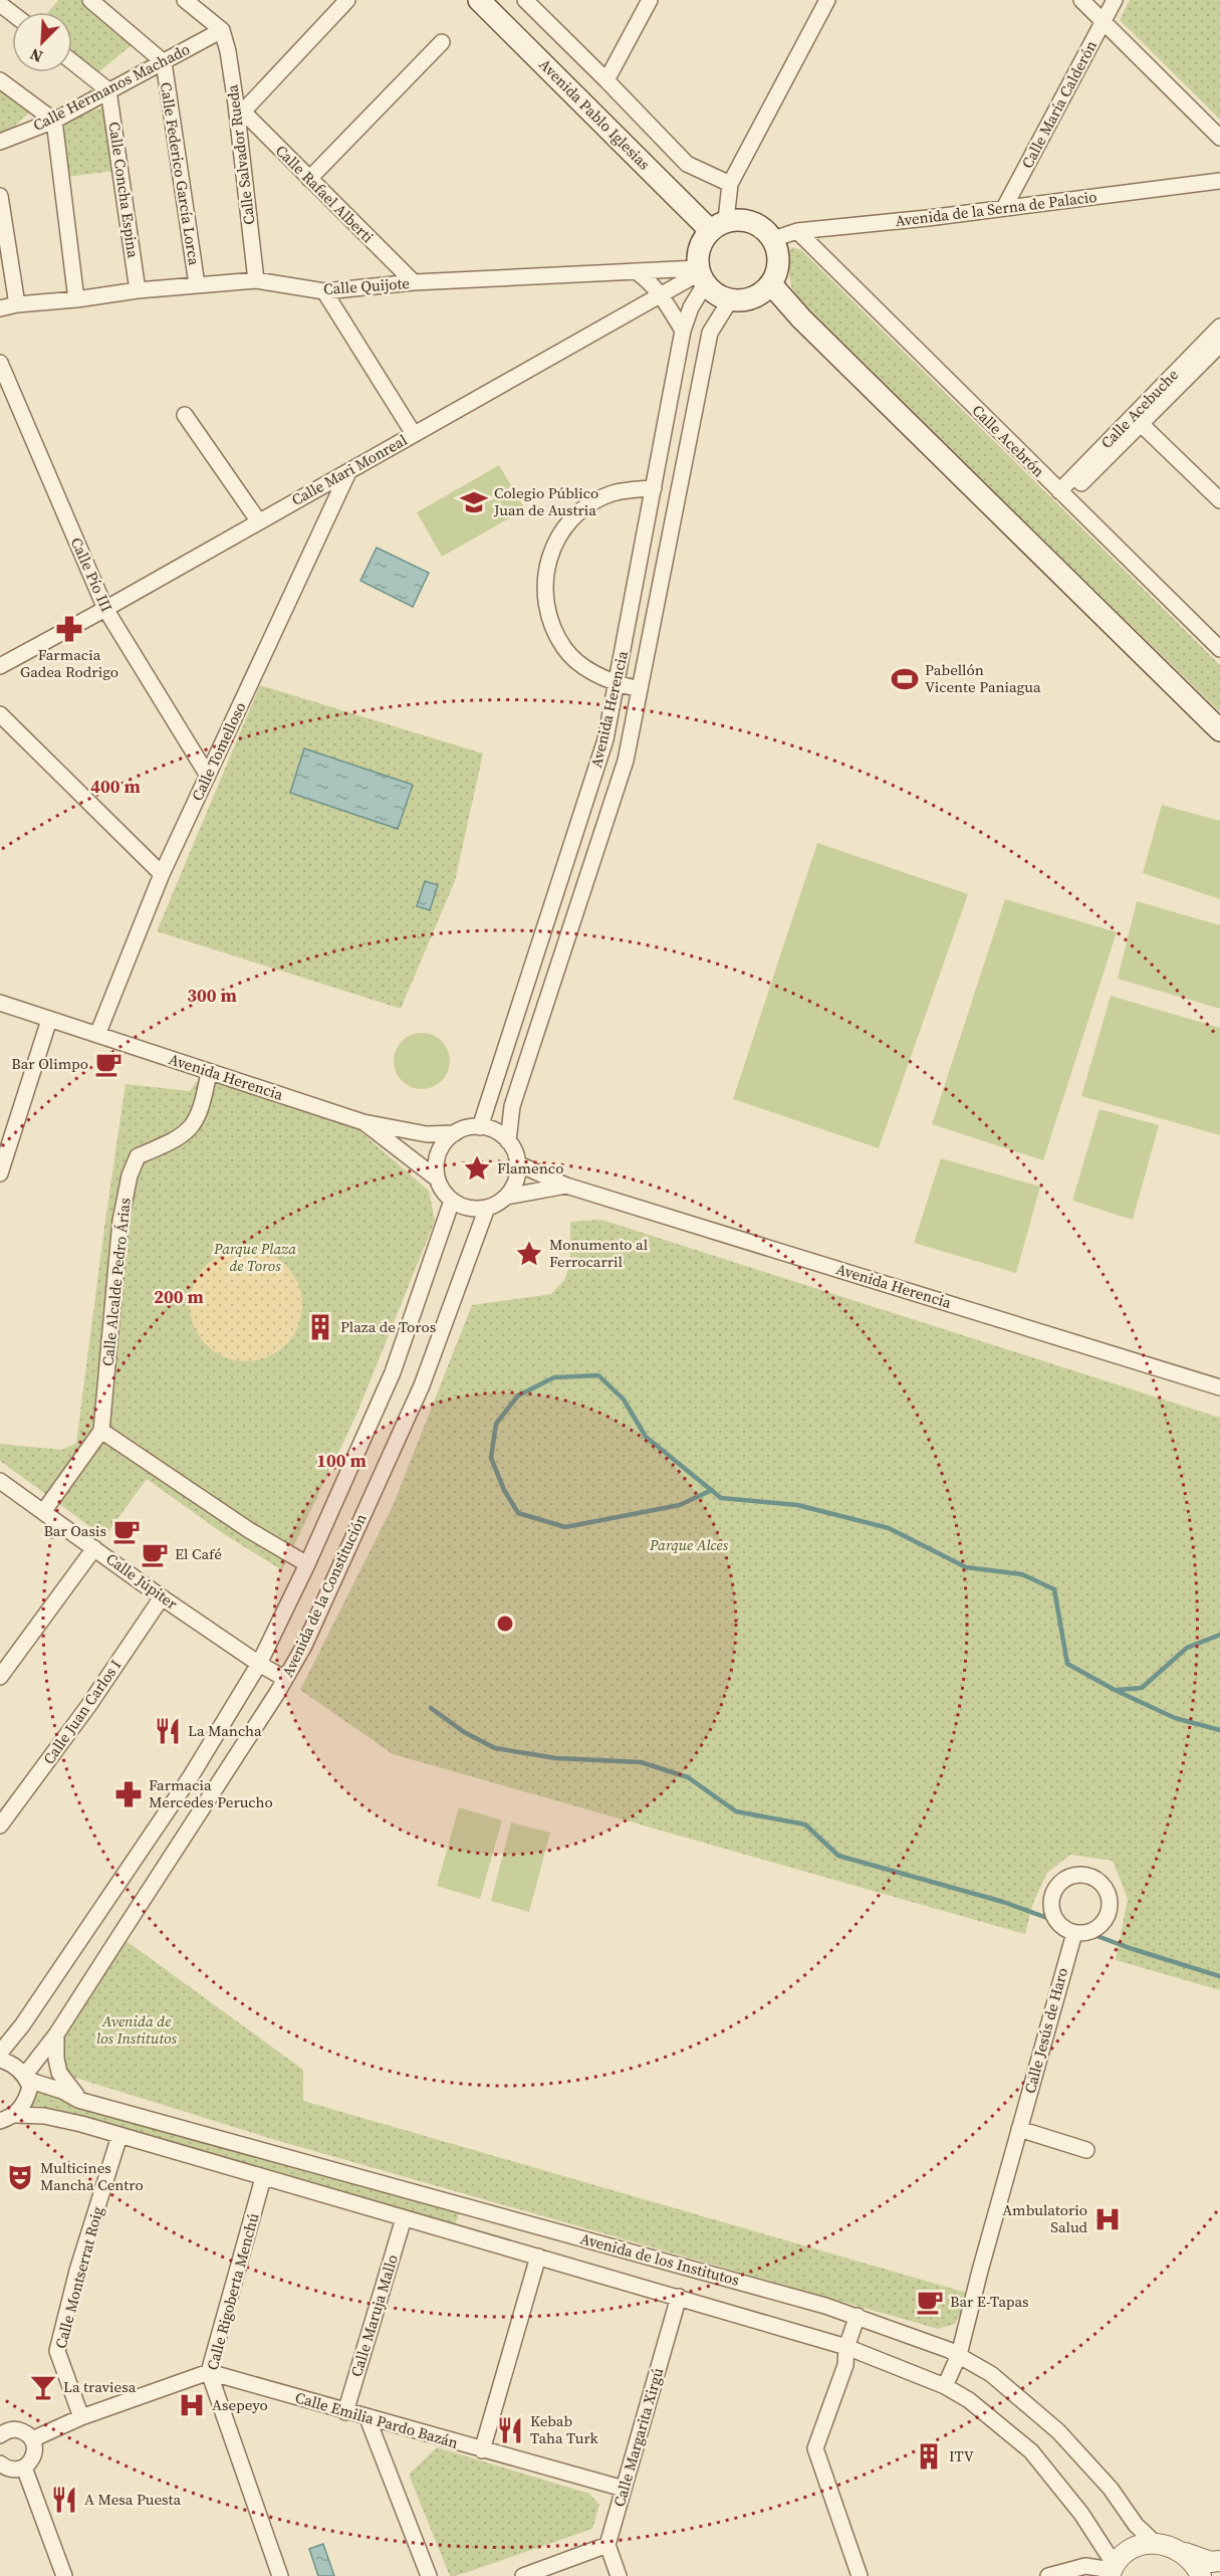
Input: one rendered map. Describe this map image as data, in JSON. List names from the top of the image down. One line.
{"streets":{"main road":["Avenida Pablo Iglesias"],"street":["Calle Hermanos Machado","Calle María Calderón","Calle Salvador Rueda","Calle Federico García Lorca","Calle Concha Espina","Calle Rafael Alberti","Avenida de la Serna de Palacio","Calle Quijote","Calle Acebuche","Calle Acebrón","Calle Mari Monreal","Calle Pío III","Avenida Herencia","Calle Tomelloso","Calle Alcalde Pedro Árias","Calle Júpiter","Avenida de la Constitución","Calle Juan Carlos I","Calle Jesús de Haro","Avenida de los Institutos","Calle Montserrat Roig","Calle Rigoberta Menchú","Calle Maruja Mallo","Calle Emilia Pardo Bazán","Calle Margarita Xirgú"]},"crossings":[["Calle Hermanos Machado","Calle Salvador Rueda"],["Calle Hermanos Machado","Calle Federico García Lorca"],["Calle Hermanos Machado","Calle Concha Espina"],["Calle María Calderón","Avenida de la Serna de Palacio"],["Avenida Pablo Iglesias","Avenida de la Serna de Palacio"],["Avenida Pablo Iglesias","Calle Quijote"],["Avenida Pablo Iglesias","Calle Mari Monreal"],["Avenida Pablo Iglesias","Avenida Herencia"],["Calle Salvador Rueda","Calle Rafael Alberti"],["Calle Salvador Rueda","Calle Quijote"],["Calle Federico García Lorca","Calle Quijote"],["Calle Concha Espina","Calle Quijote"],["Calle Rafael Alberti","Calle Quijote"],["Avenida de la Serna de Palacio","Calle Quijote"],["Avenida de la Serna de Palacio","Calle Acebrón"],["Avenida de la Serna de Palacio","Calle Mari Monreal"],["Avenida de la Serna de Palacio","Avenida Herencia"],["Calle Quijote","Calle Mari Monreal"],["Calle Quijote","Avenida Herencia"],["Calle Acebuche","Calle Acebrón"],["Calle Mari Monreal","Calle Pío III"],["Calle Mari Monreal","Avenida Herencia"],["Calle Mari Monreal","Calle Tomelloso"],["Calle Pío III","Calle Tomelloso"],["Avenida Herencia","Calle Tomelloso"],["Avenida Herencia","Calle Alcalde Pedro Árias"],["Avenida Herencia","Avenida de la Constitución"],["Calle Júpiter","Avenida de la Constitución"],["Calle Júpiter","Calle Juan Carlos I"],["Avenida de la Constitución","Avenida de los Institutos"],["Calle Jesús de Haro","Avenida de los Institutos"],["Avenida de los Institutos","Calle Montserrat Roig"],["Avenida de los Institutos","Calle Rigoberta Menchú"],["Avenida de los Institutos","Calle Maruja Mallo"],["Avenida de los Institutos","Calle Margarita Xirgú"],["Calle Rigoberta Menchú","Calle Emilia Pardo Bazán"],["Calle Maruja Mallo","Calle Emilia Pardo Bazán"],["Calle Emilia Pardo Bazán","Calle Margarita Xirgú"]],"parks":["Parque Plaza de Toros","Parque Alces","Avenida de los Institutos"],"places":{"school or university":["Colegio Público Juan de Austria"],"pharmacy":["Farmacia Gadea Rodrigo","Farmacia Mercedes Perucho"],"sports":["Pabellón Vicente Paniagua"],"cafe":["Bar Olimpo","Bar Oasis","El Café","Bar E-Tapas"],"place":["Flamenco","Monumento al Ferrocarril"],"building":["Plaza de Toros","ITV"],"restaurant":["La Mancha","Kebab Taha Turk","A Mesa Puesta"],"theatre":["Multicines Mancha Centro"],"hospital":["Ambulatorio Salud","Asepeyo"],"bar":["La traviesa"]},"north":"bottom left","rings":["400 m","300 m","200 m","100 m"]}
